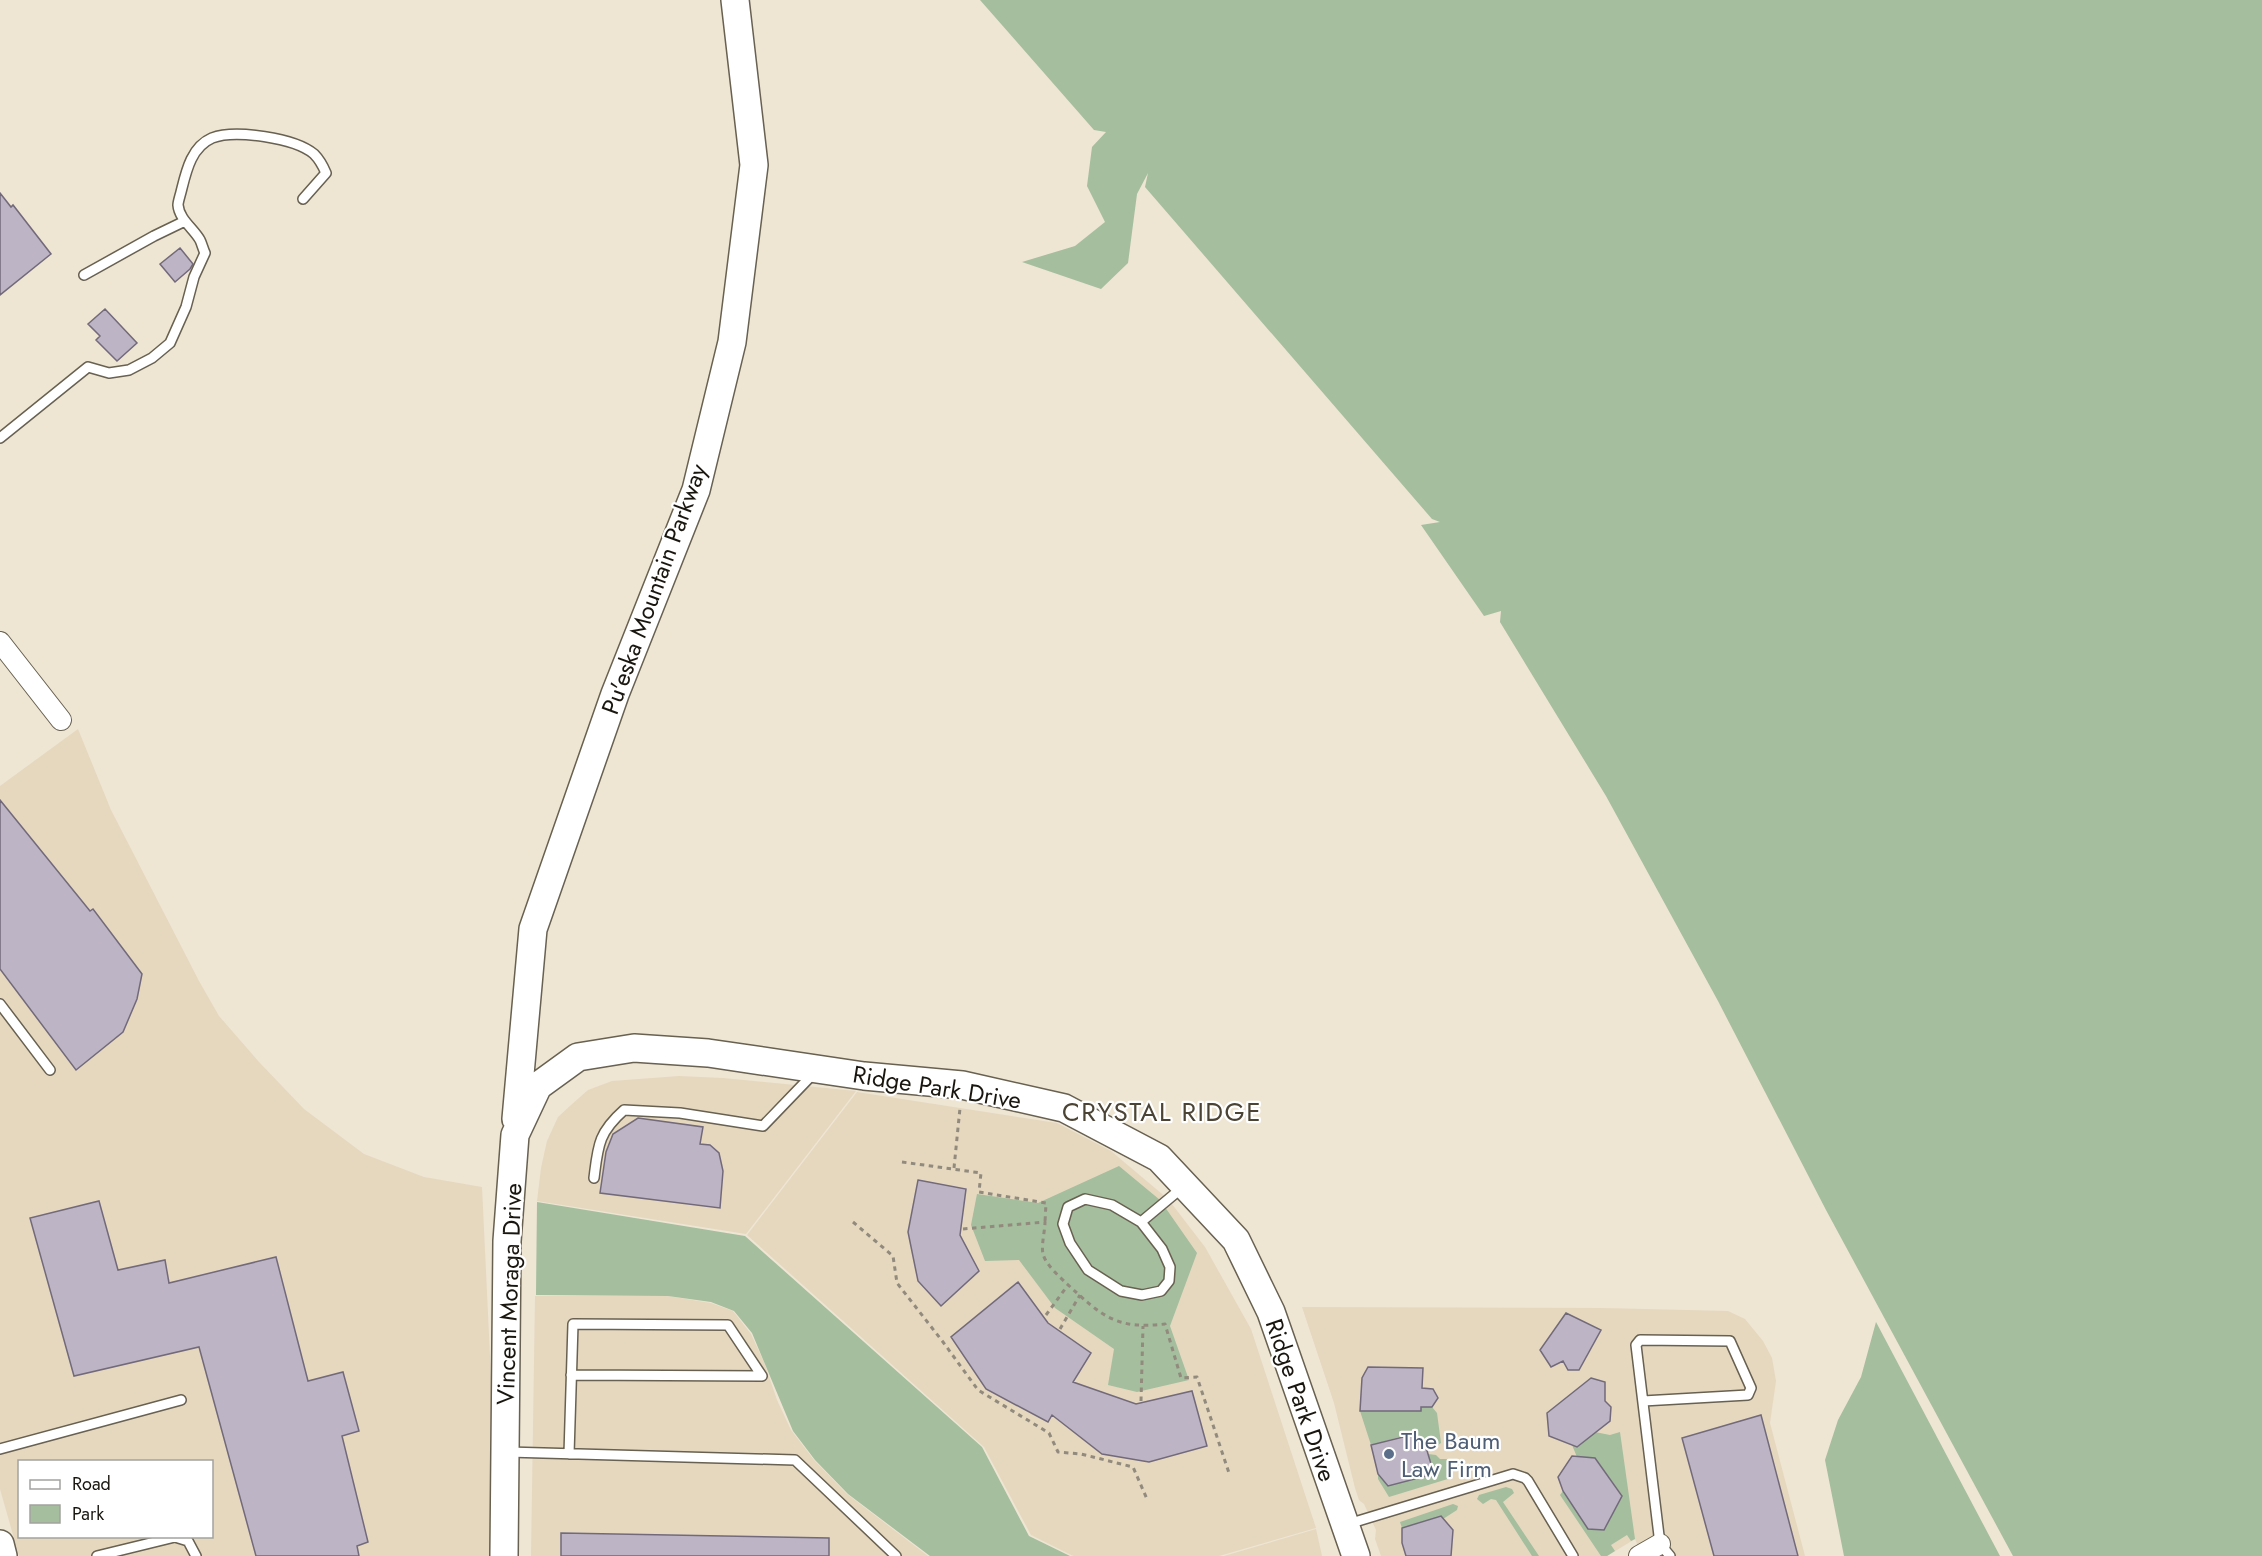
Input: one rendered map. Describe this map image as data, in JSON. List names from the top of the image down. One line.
{"streets":{"street":["Pu'eska Mountain Parkway","Ridge Park Drive","Vincent Moraga Drive"]},"crossings":[["Pu'eska Mountain Parkway","Vincent Moraga Drive"],["Ridge Park Drive","Vincent Moraga Drive"]],"districts":["CRYSTAL RIDGE"],"places":["The Baum Law Firm"],"legend":["Road","Park"]}
